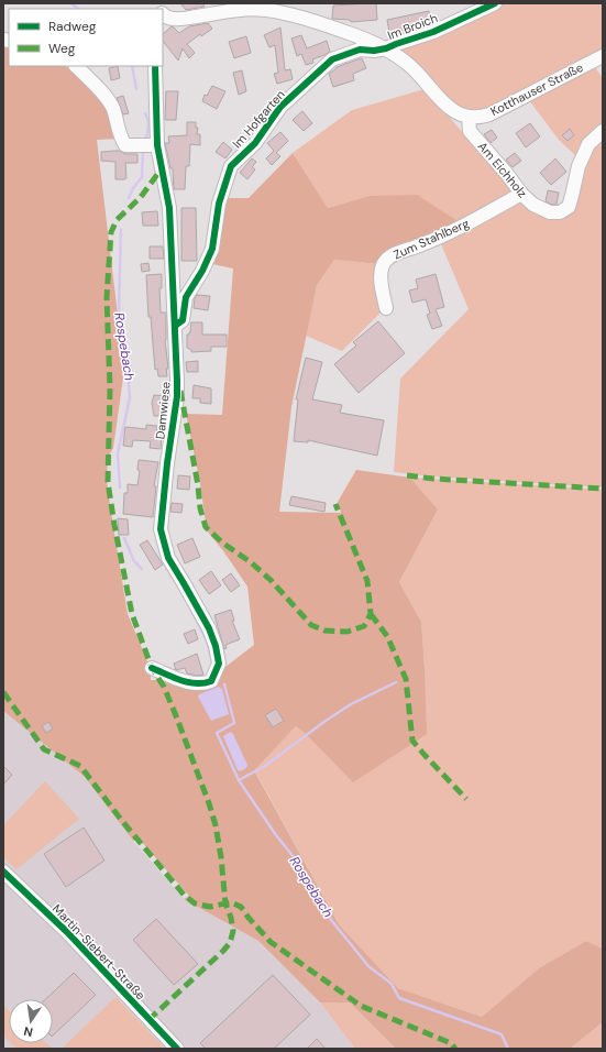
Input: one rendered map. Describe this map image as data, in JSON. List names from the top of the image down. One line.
{"streets":{"street":["Im Broich","Kotthauser Straße","Im Hofgarten","Am Eichholz","Zum Stahlberg","Damwiese","Martin-Siebert-Straße"]},"crossings":[["Im Broich","Im Hofgarten"],["Kotthauser Straße","Am Eichholz"],["Im Hofgarten","Damwiese"],["Am Eichholz","Zum Stahlberg"]],"water":["Rospebach"],"legend":["Radweg","Weg"],"north":"bottom"}
